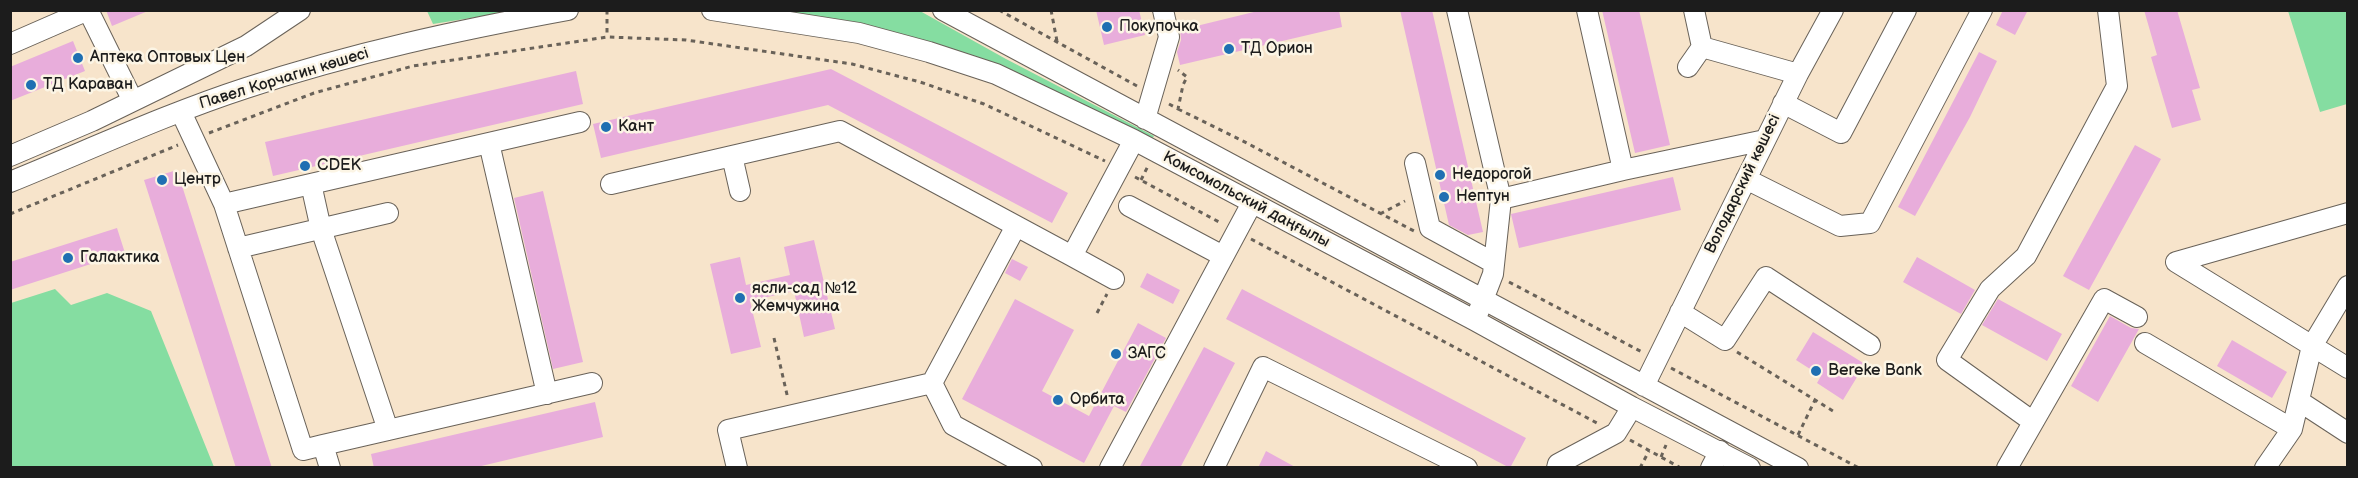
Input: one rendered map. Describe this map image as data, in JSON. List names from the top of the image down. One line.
{"streets":{"street":["Павел Корчагин көшесі","Володарский көшесі","Комсомольский даңғылы"]},"crossings":[["Володарский көшесі","Комсомольский даңғылы"]],"places":["Покупочка","ТД Орион","Аптека Оптовых Цен","ТД Караван","Кант","CDEK","Недорогой","Центр","Нептун","Галактика","ясли-сад №12 Жемчужина","ЗАГС","Bereke Bank","Орбита"]}
